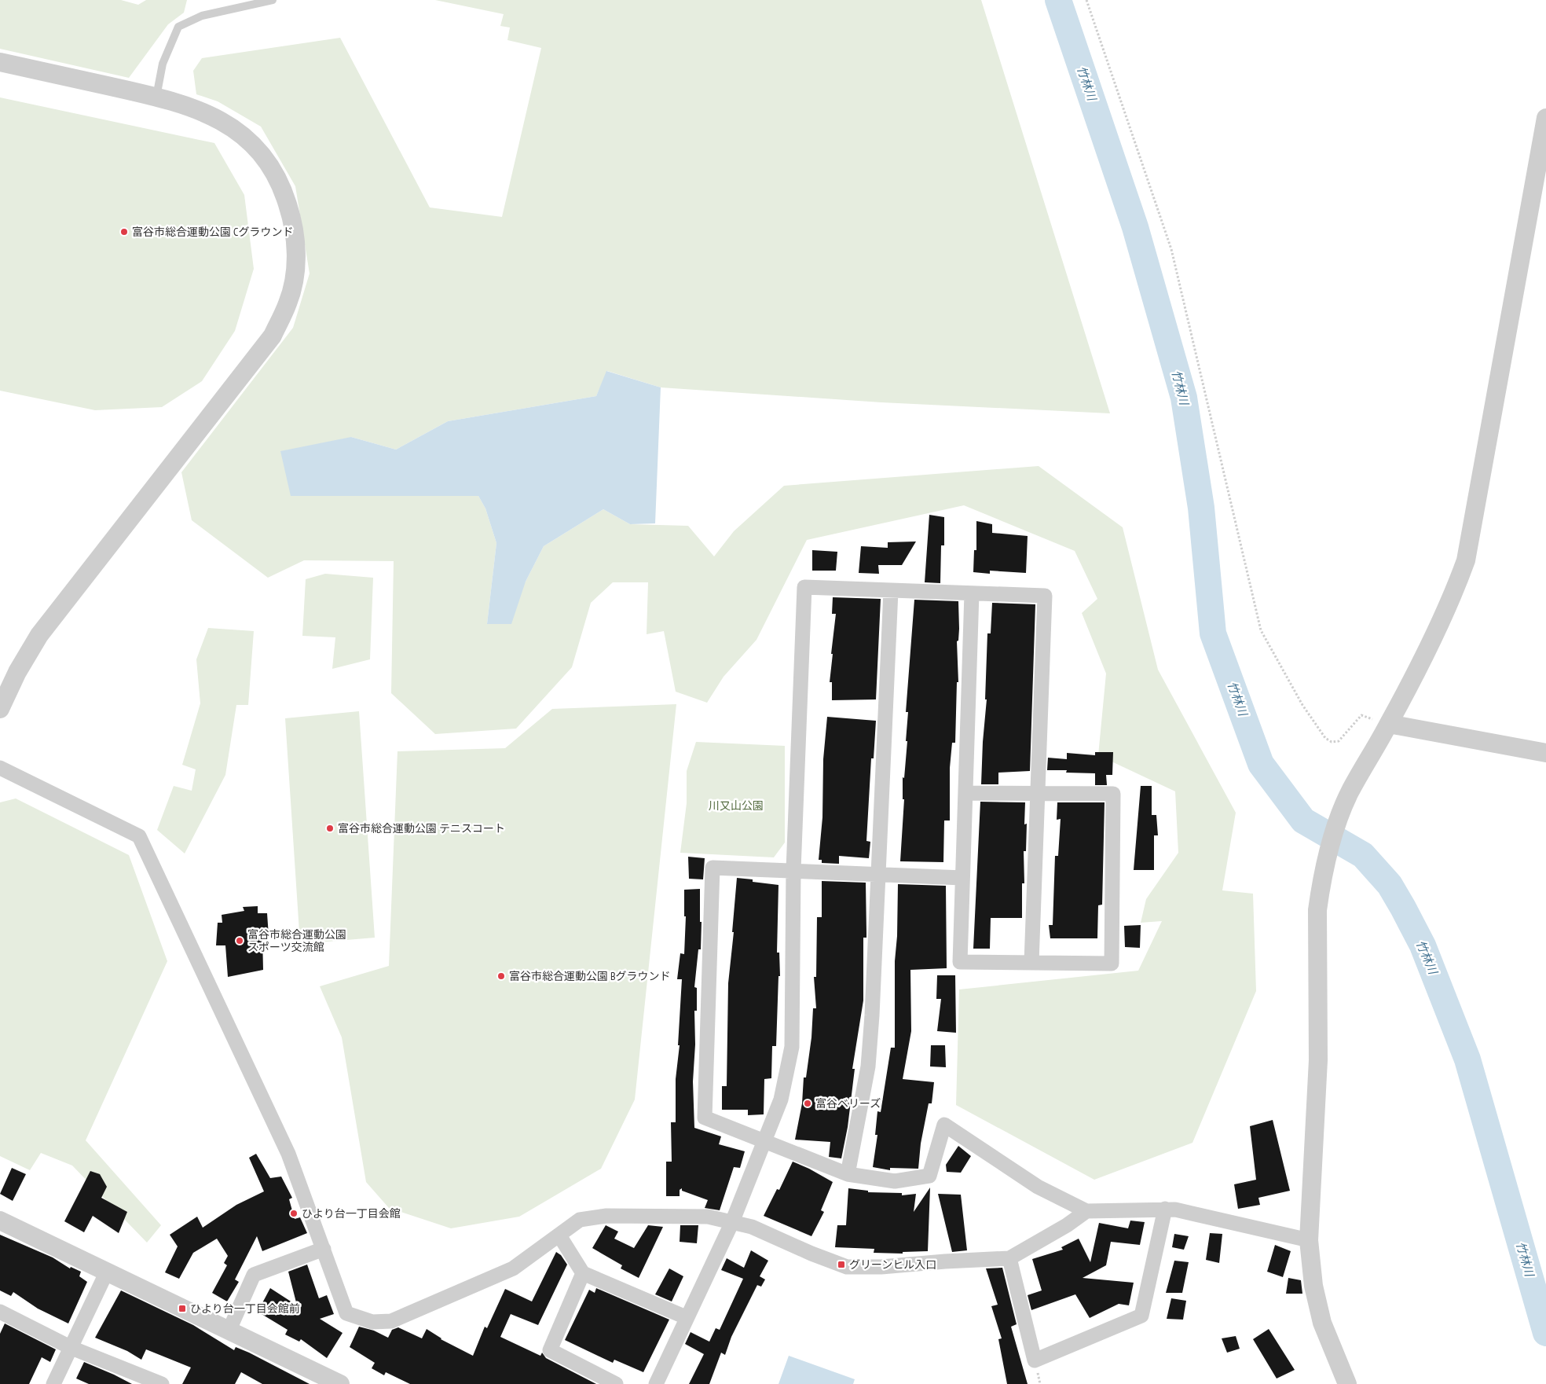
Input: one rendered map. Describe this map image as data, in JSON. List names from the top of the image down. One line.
{"water":["竹林川"],"parks":["川又山公園"],"places":{"other":["富谷市総合運動公園 Cグラウンド","富谷市総合運動公園 テニスコート","富谷市総合運動公園 スポーツ交流館","富谷市総合運動公園 Bグラウンド","富谷ベリーズ","ひより台一丁目会館"],"transit":["グリーンヒル入口","ひより台一丁目会館前"]}}
